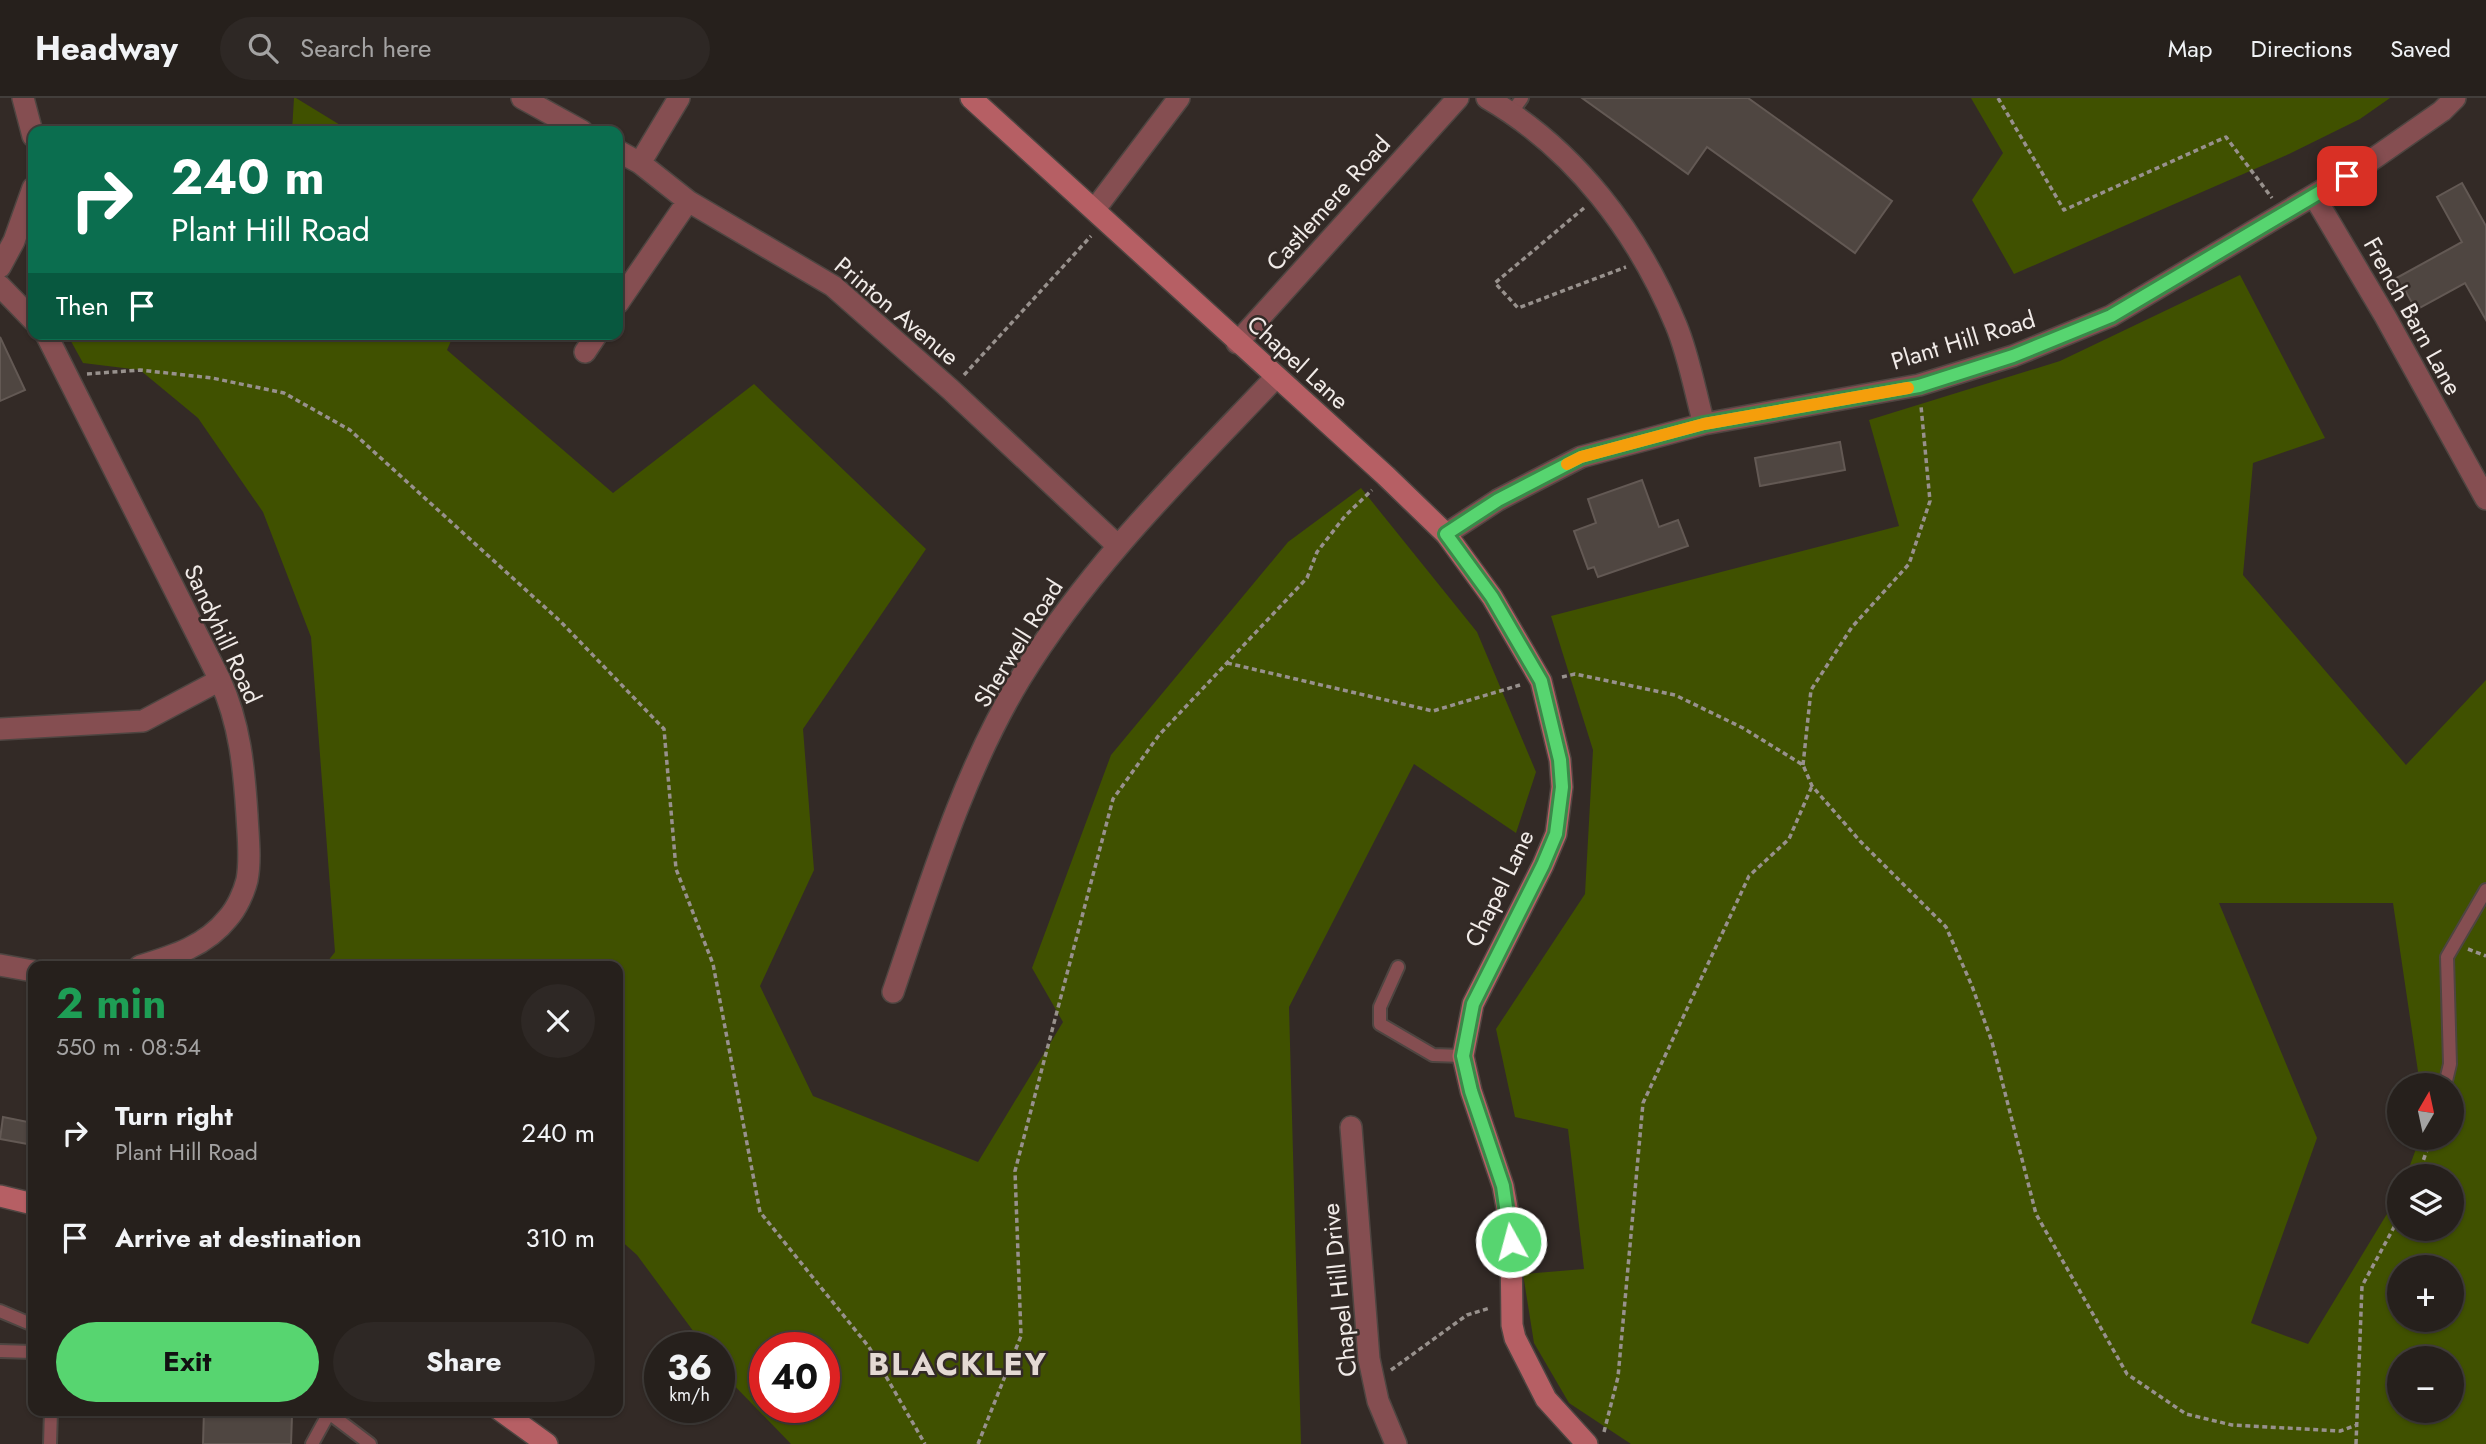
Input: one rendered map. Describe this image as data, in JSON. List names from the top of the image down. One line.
{"streets":{"street":["Castlemere Road","Printon Avenue","French Barn Lane","Plant Hill Road","Chapel Lane","Sandyhill Road","Sherwell Road","Chapel Hill Drive"]},"crossings":[["Castlemere Road","Chapel Lane"],["Printon Avenue","Sherwell Road"],["French Barn Lane","Plant Hill Road"],["Plant Hill Road","Chapel Lane"],["Chapel Lane","Sherwell Road"]],"districts":["BLACKLEY"],"north":"top","page":{"header":"Headway","search":"Search here","nav":["Map","Directions","Saved"],"turn":["240 m","Plant Hill Road"],"then":"Then","heading":["2 min","550 m · 08:54"],"map_buttons":["+","−"],"list":[{"name":"Turn right","note":"Plant Hill Road","value":"240 m"},{"name":"Arrive at destination","value":"310 m"}],"buttons":["Exit","Share"],"speed":"36 km/h","limit":"40"}}
